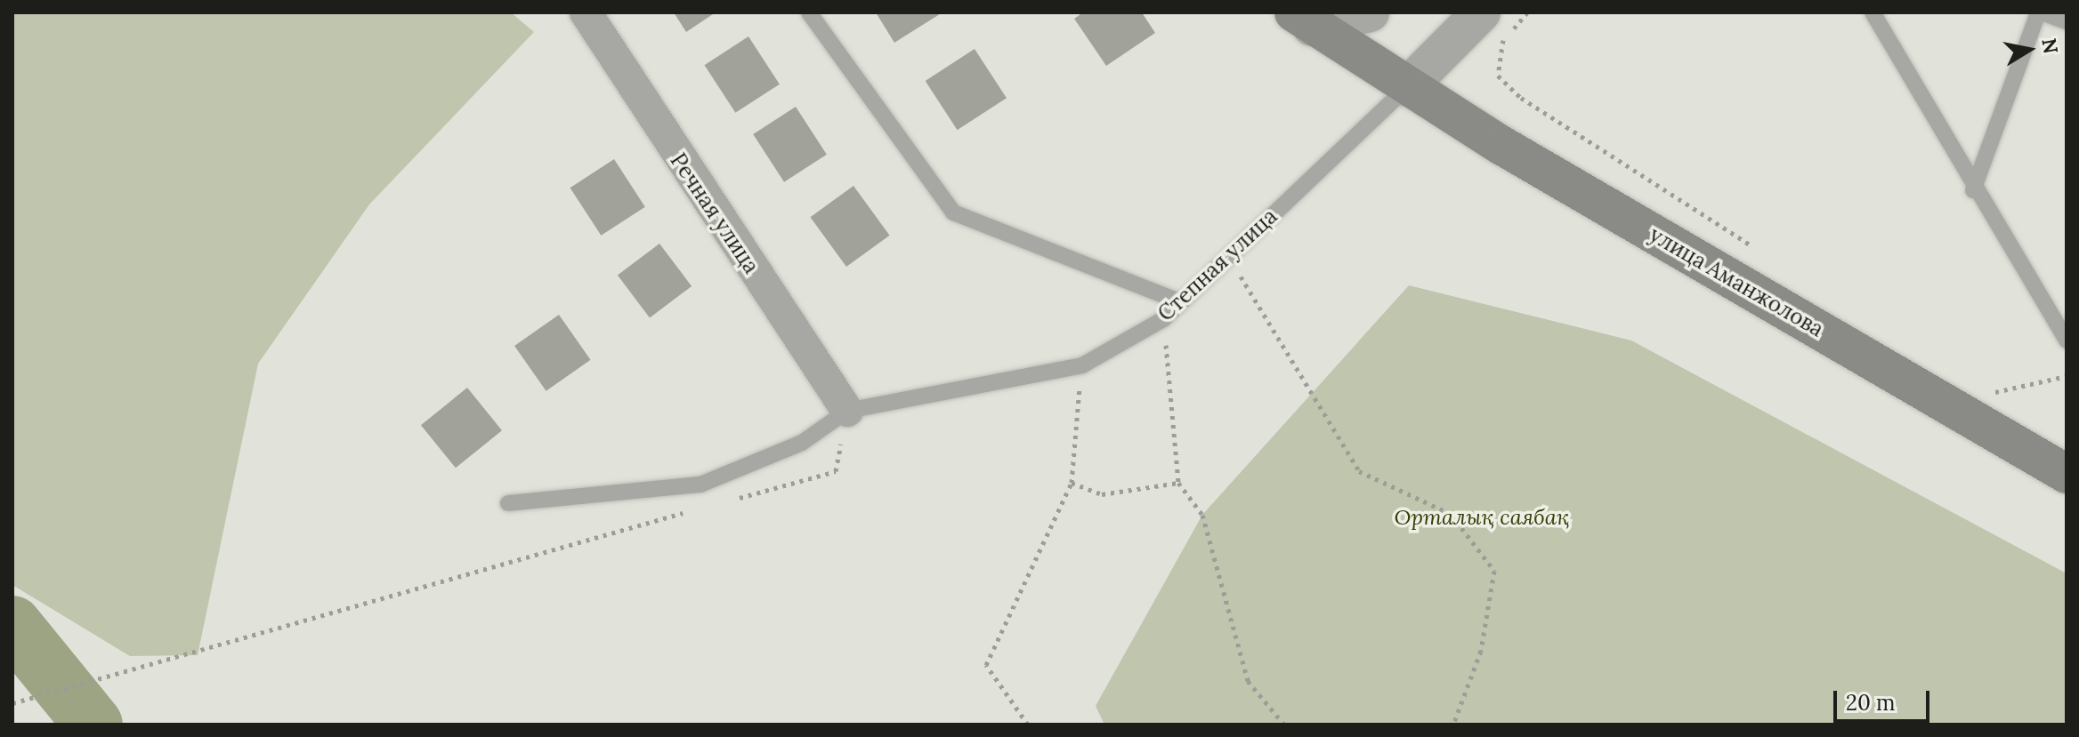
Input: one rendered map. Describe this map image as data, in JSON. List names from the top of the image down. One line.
{"streets":{"main road":["улица Аманжолова"],"street":["Речная улица","Степная улица"]},"crossings":[["Речная улица","Степная улица"],["Степная улица","улица Аманжолова"]],"parks":["Орталық саябақ"],"scale_bar":"20 m","north":"right"}
